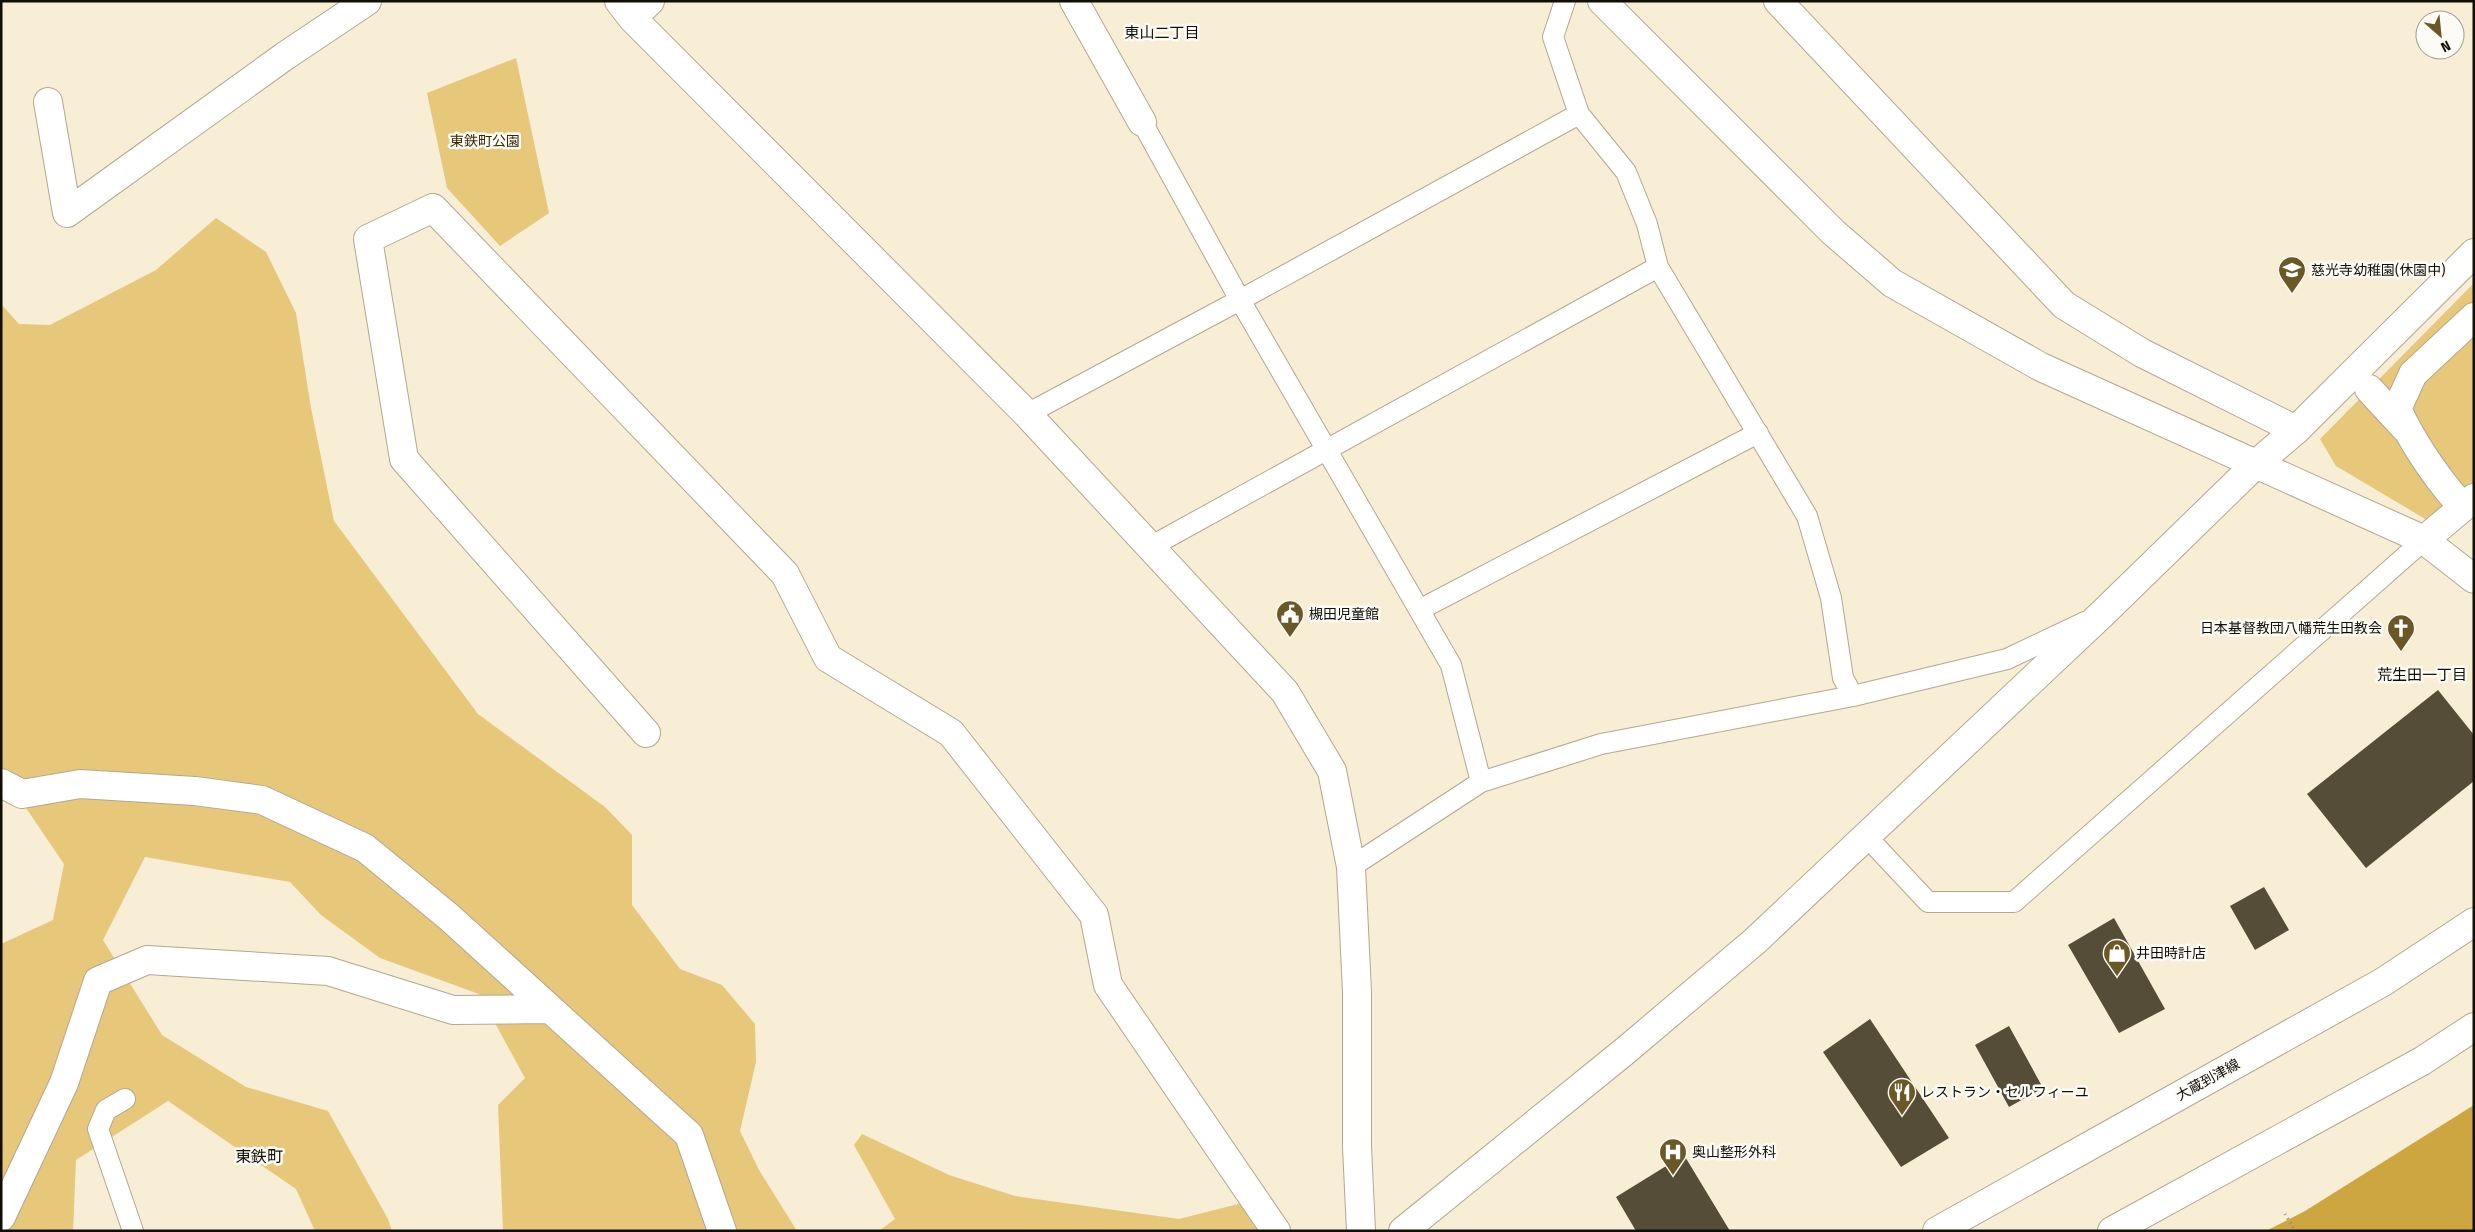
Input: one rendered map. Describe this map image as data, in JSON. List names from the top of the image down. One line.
{"streets":{"street":["大蔵到津線"]},"districts":["東山二丁目","荒生田一丁目","東鉄町"],"parks":["東鉄町公園"],"places":{"school or university":["慈光寺幼稚園(休園中)"],"public building":["槻田児童館"],"church":["日本基督教団八幡荒生田教会"],"shop":["井田時計店"],"restaurant":["レストラン・セルフィーユ"],"hospital":["奥山整形外科"]},"north":"bottom right"}
